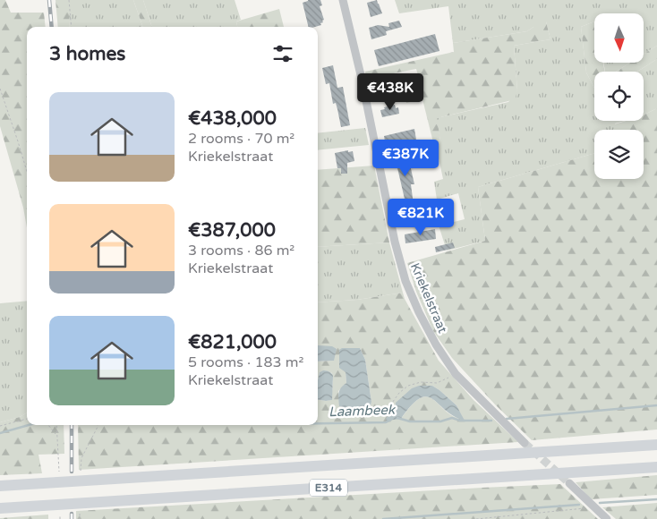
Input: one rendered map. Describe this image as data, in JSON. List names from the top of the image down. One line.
{"streets":{"highway":["E314"],"street":["Kriekelstraat"]},"water":["Laambeek"],"north":"bottom","page":{"heading":"3 homes","price":["€438K","€387K","€821K"],"list":[{"name":"€438,000","note":"2 rooms · 70 m² · Kriekelstraat"},{"name":"€387,000","note":"3 rooms · 86 m² · Kriekelstraat"},{"name":"€821,000","note":"5 rooms · 183 m² · Kriekelstraat"}]}}
